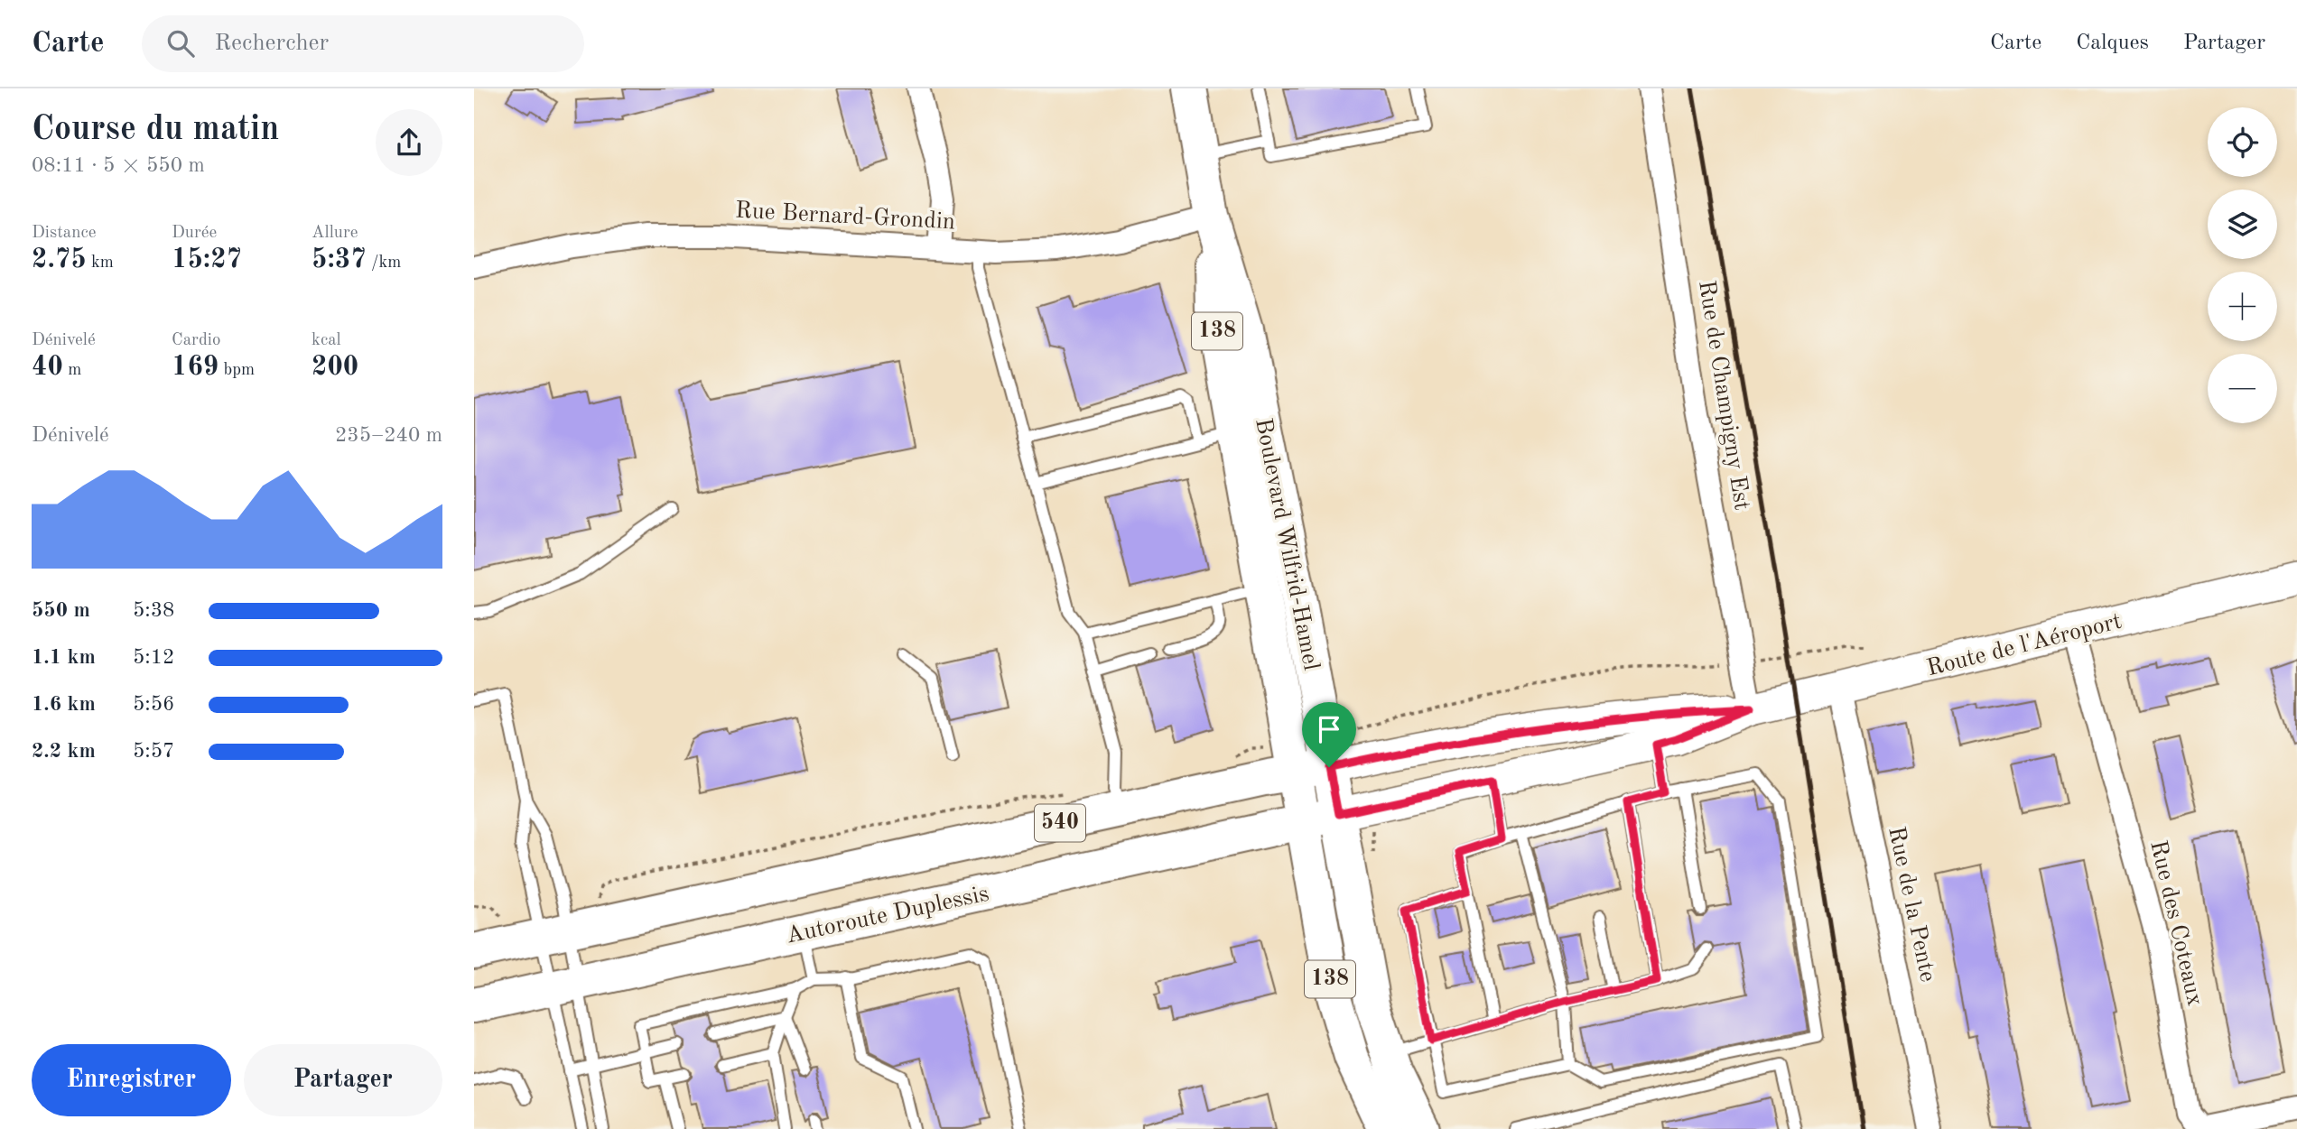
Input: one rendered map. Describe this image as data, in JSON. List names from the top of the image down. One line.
{"streets":{"main road":["138","Boulevard Wilfrid-Hamel","Route de l'Aéroport","540","Autoroute Duplessis"],"street":["Rue Bernard-Grondin","Rue de Champigny Est","Rue de la Pente","Rue des Coteaux"]},"crossings":[["Rue Bernard-Grondin","Boulevard Wilfrid-Hamel"],["Rue de Champigny Est","Route de l'Aéroport"],["Boulevard Wilfrid-Hamel","Route de l'Aéroport"],["Boulevard Wilfrid-Hamel","540"],["Boulevard Wilfrid-Hamel","Autoroute Duplessis"],["Route de l'Aéroport","540"],["Route de l'Aéroport","Rue de la Pente"],["Route de l'Aéroport","Autoroute Duplessis"],["Route de l'Aéroport","Rue des Coteaux"]],"page":{"header":"Carte","search":"Rechercher","nav":["Carte","Calques","Partager"],"heading":["Course du matin","08:11 · 5 × 550 m"],"map_buttons":["+","−"],"stats":[["Distance","2.75 km"],["Durée","15:27"],["Allure","5:37 /km"],["Dénivelé","40 m"],["Cardio","169 bpm"],["kcal","200"]],"chart":["Dénivelé","235–240 m"],"list":[{"name":"550 m","note":"5:38"},{"name":"1.1 km","note":"5:12"},{"name":"1.6 km","note":"5:56"},{"name":"2.2 km","note":"5:57"}],"buttons":["Enregistrer","Partager"]}}
